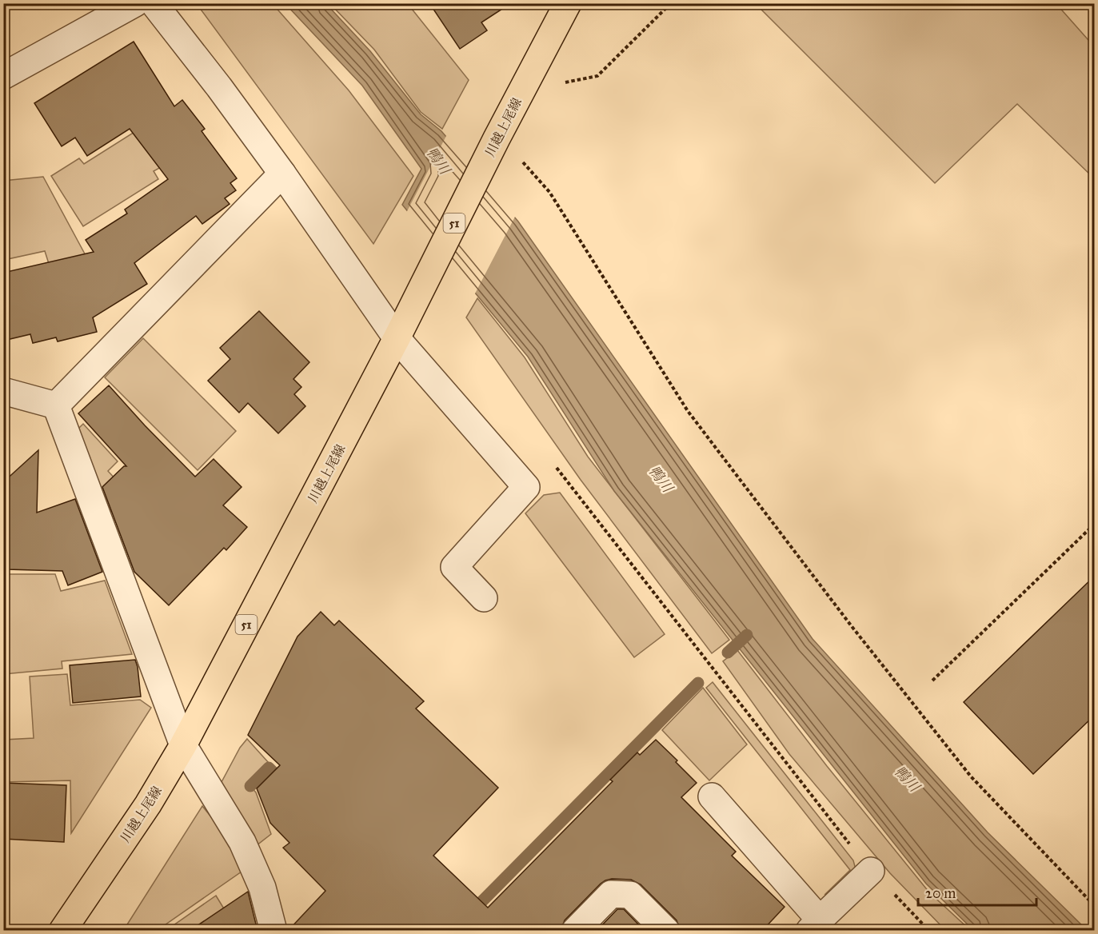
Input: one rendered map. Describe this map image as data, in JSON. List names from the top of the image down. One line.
{"streets":{"main road":["川越上尾線","51"]},"water":["鴨川"],"scale_bar":"20 m"}
